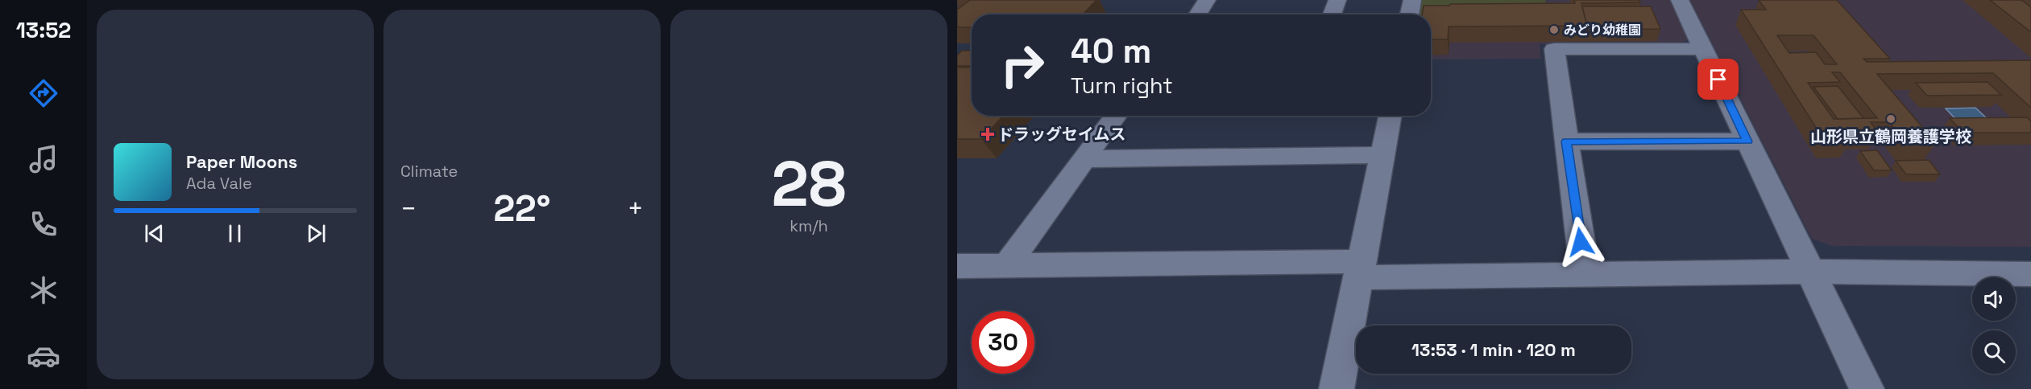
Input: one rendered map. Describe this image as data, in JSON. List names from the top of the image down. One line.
{"places":{"other":["みどり幼稚園","山形県立鶴岡養護学校"],"health":["ドラッグセイムス"]},"page":{"tabs":"13:52","tile":["Climate",["28","km/h"]],"turn":["40 m","Turn right"],"song":["Paper Moons","Ada Vale"],"heat":["−","22°","+"],"limit":"30","trip":"13:53 · 1 min · 120 m"}}
